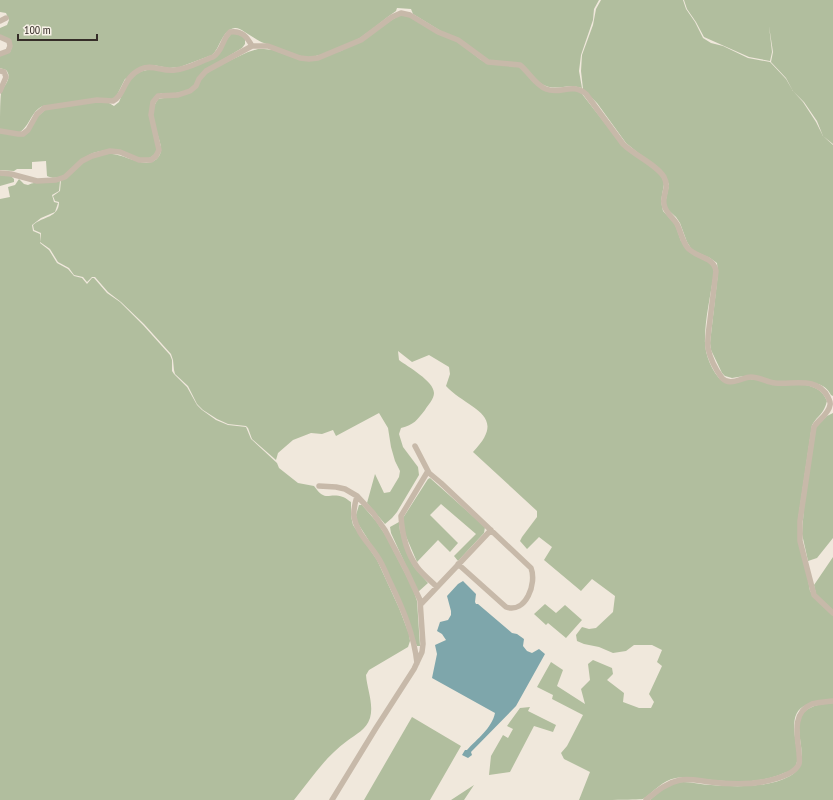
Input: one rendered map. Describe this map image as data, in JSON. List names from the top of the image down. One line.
{"scale_bar":"100 m"}
